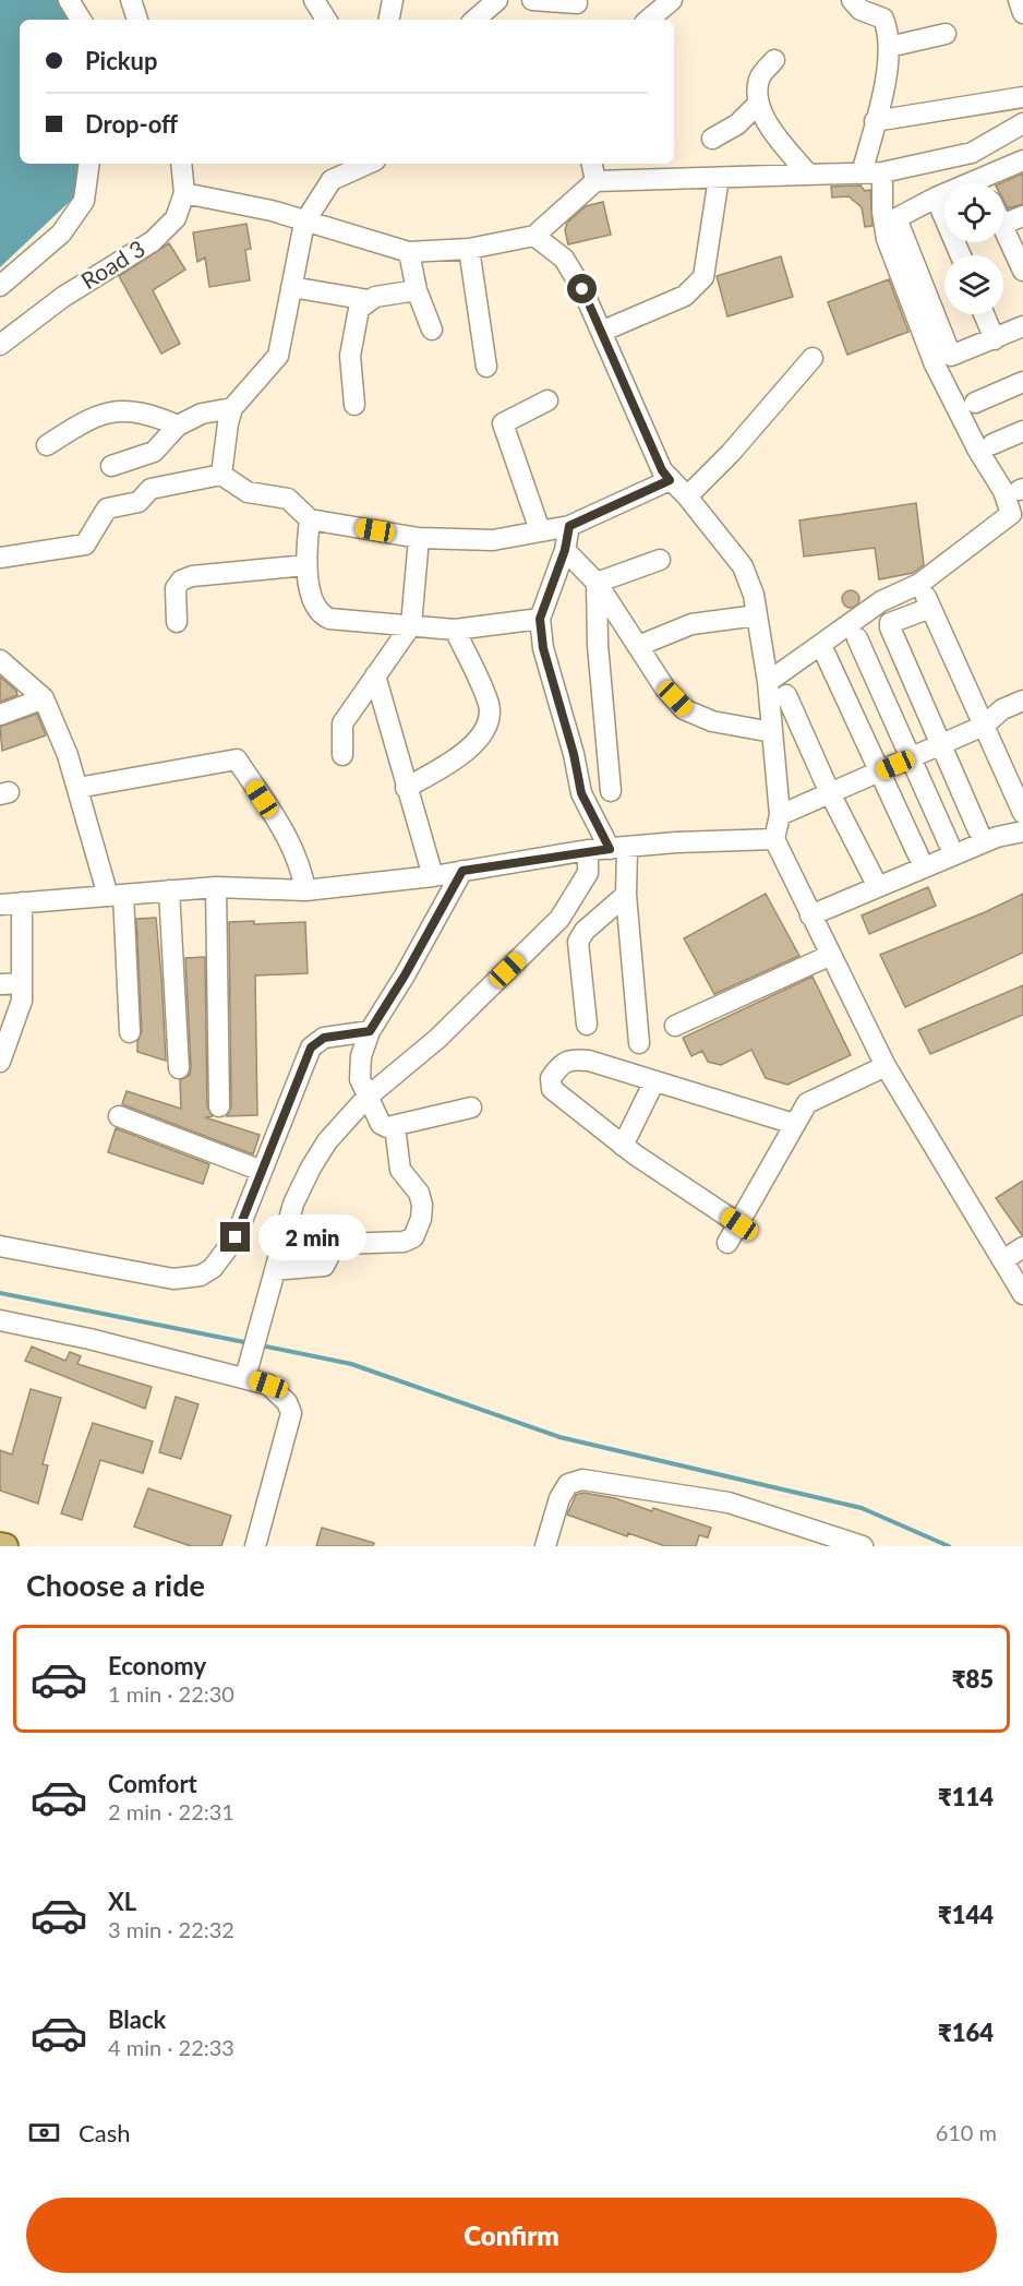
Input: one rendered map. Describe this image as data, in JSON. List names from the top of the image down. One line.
{"streets":{"street":["Road 3"]},"page":{"banner":["Pickup","Drop-off"],"bubble":"2 min","heading":"Choose a ride","list":[{"name":"Economy","note":"1 min · 22:30","value":"₹85"},{"name":"Comfort","note":"2 min · 22:31","value":"₹114"},{"name":"XL","note":"3 min · 22:32","value":"₹144"},{"name":"Black","note":"4 min · 22:33","value":"₹164"}],"pay":["Cash","610 m"],"buttons":"Confirm"}}
